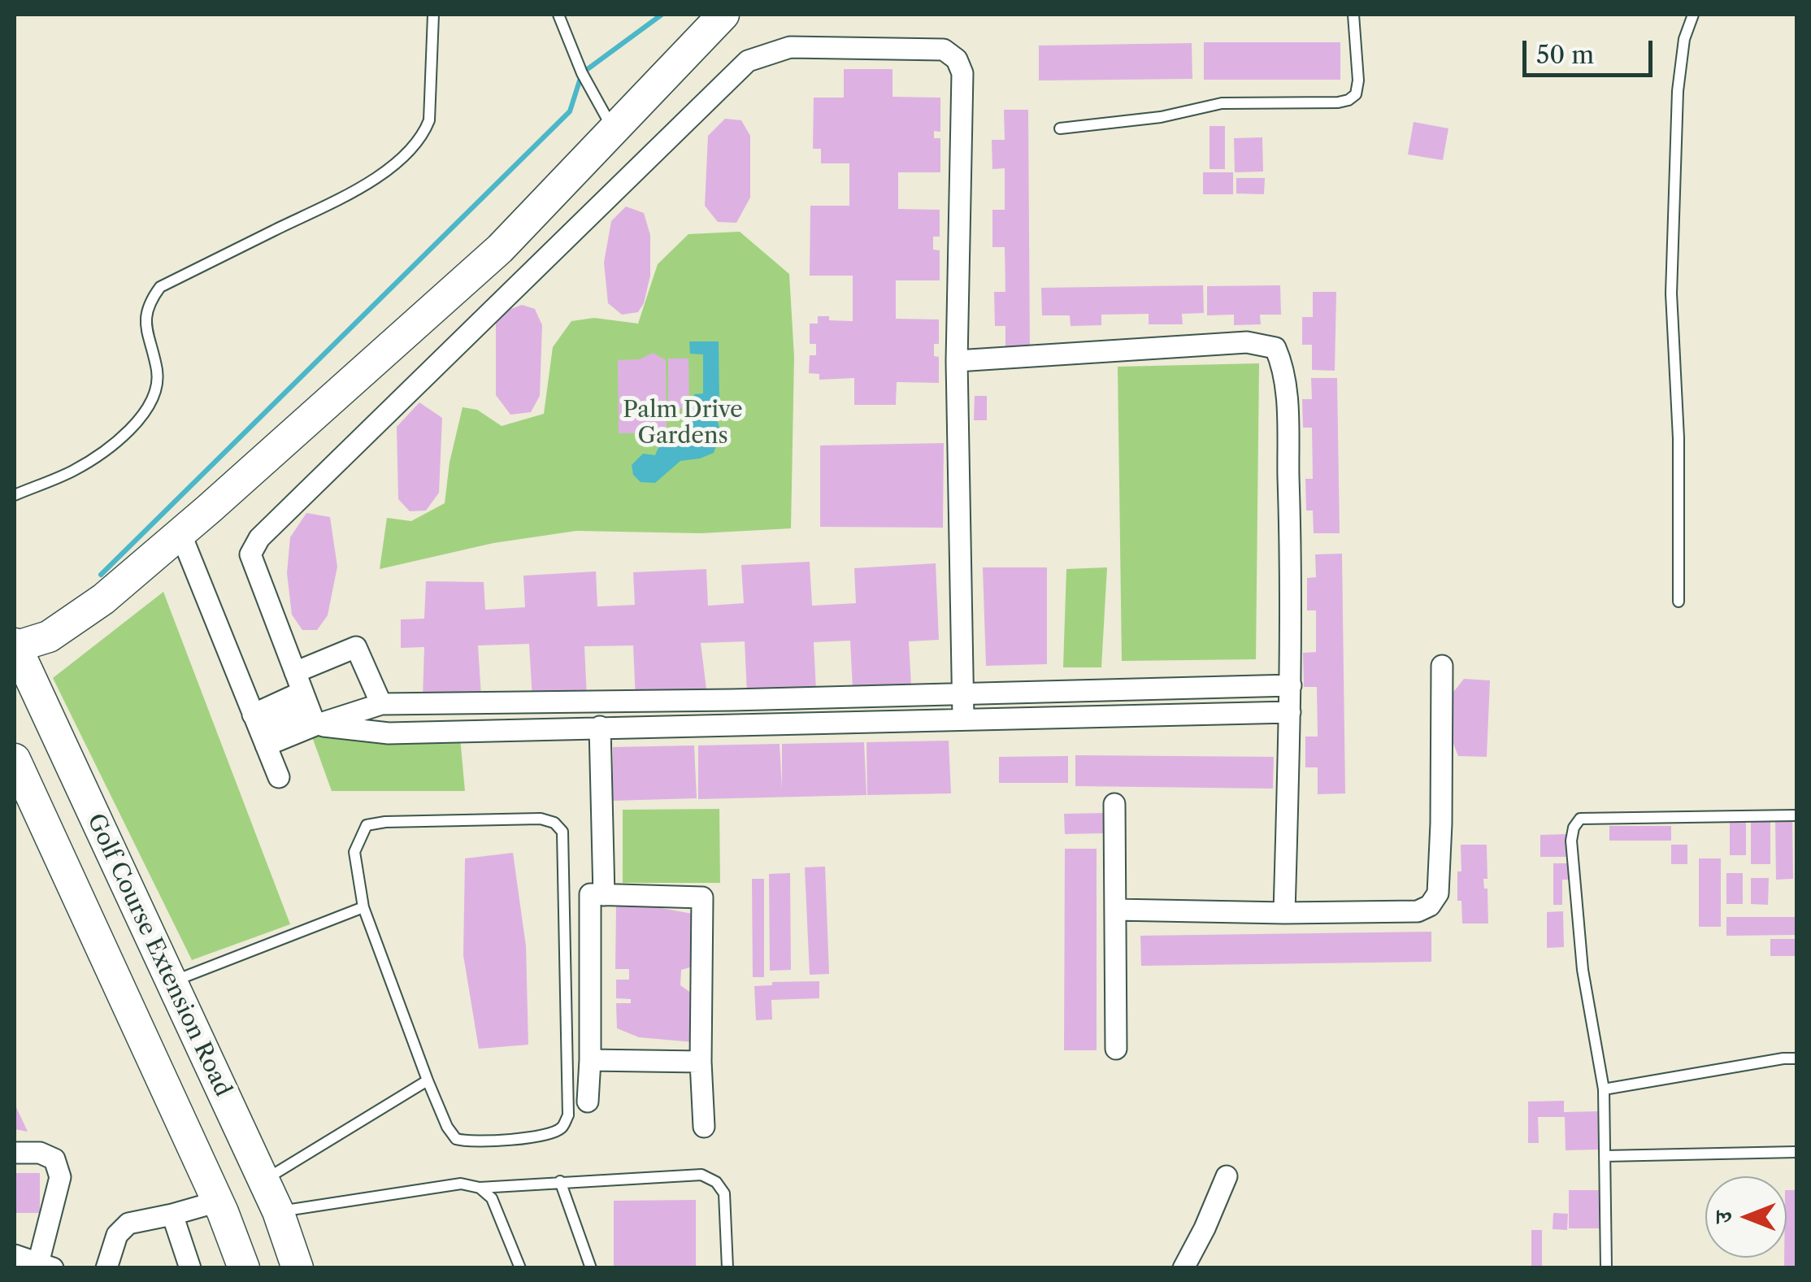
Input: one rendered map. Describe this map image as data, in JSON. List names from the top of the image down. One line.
{"streets":{"main road":["Golf Course Extension Road"]},"parks":["Palm Drive Gardens"],"scale_bar":"50 m","north":"left"}
